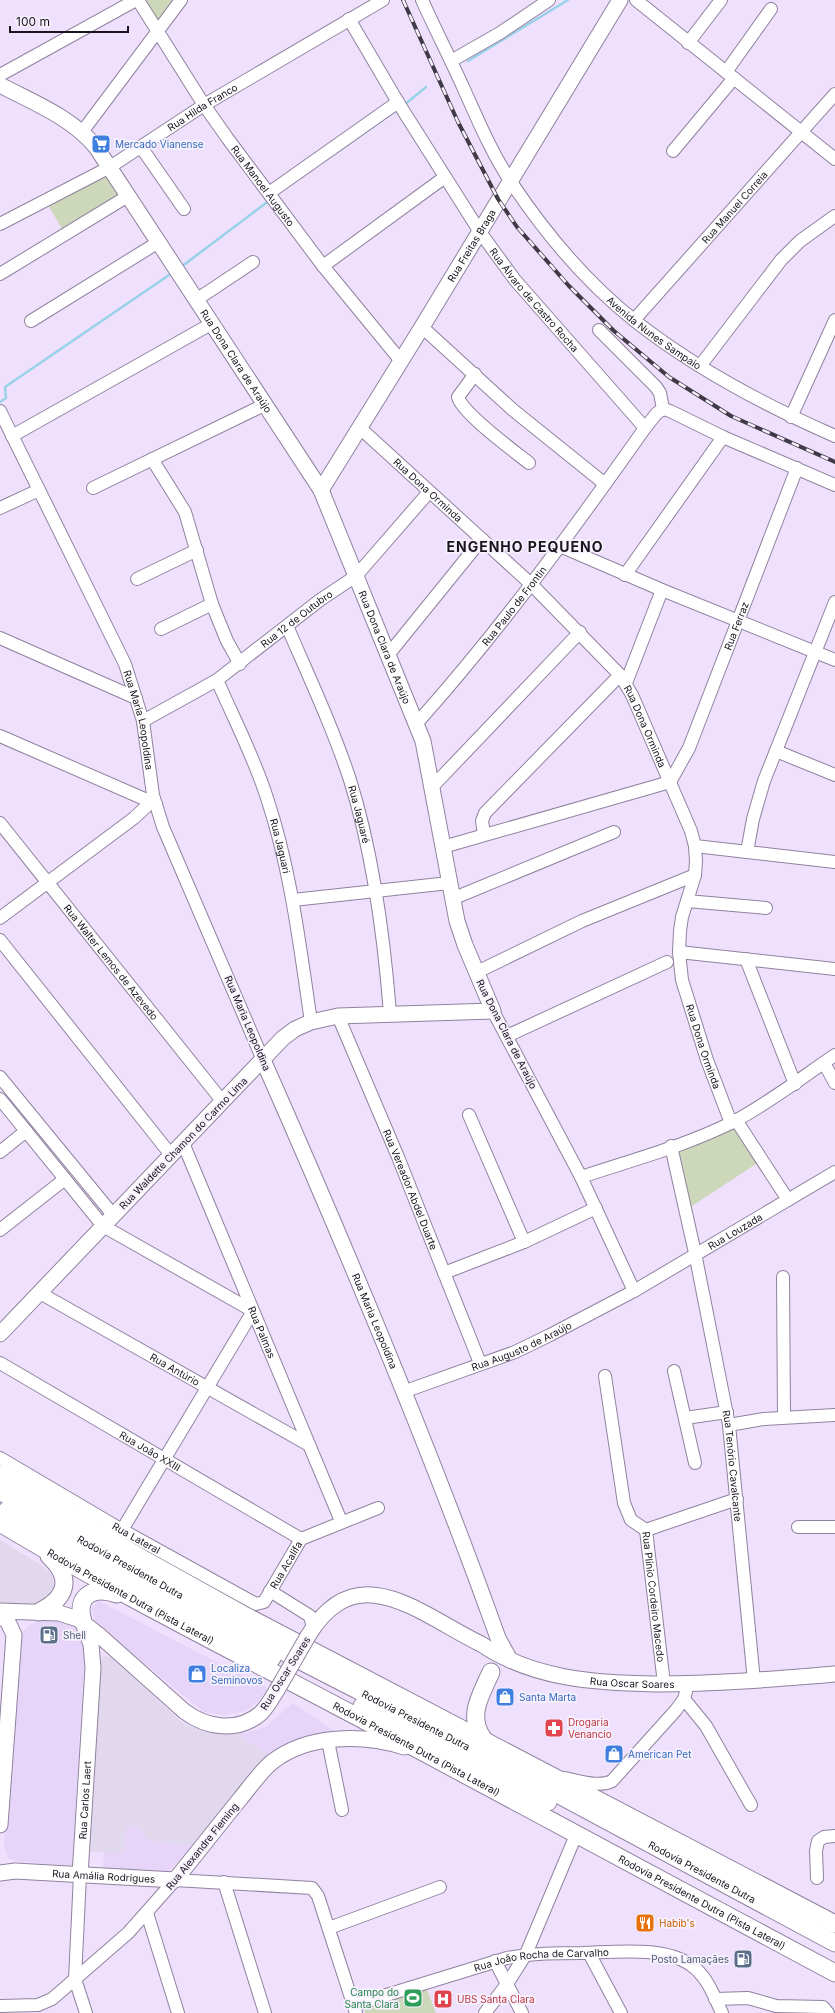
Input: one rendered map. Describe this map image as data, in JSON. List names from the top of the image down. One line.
{"streets":{"highway":["Rodovia Presidente Dutra","Rodovia Presidente Dutra (Pista Lateral)"],"main road":["Rua Freitas Braga","Rua Dona Clara de Araújo","Rua Maria Leopoldina","Rua Waldette Chamon do Carmo Lima","Rua Oscar Soares","Rua Carlos Laert","Rua Alexandre Fleming","Rua Amália Rodrigues"],"street":["Rua Hilda Franco","Rua Manoel Augusto","Rua Manuel Correia","Rua Álvaro de Castro Rocha","Avenida Nunes Sampaio","Rua Dona Orminda","Rua Paulo de Frontin","Rua 12 de Outubro","Rua Ferraz","Rua Jaguaré","Rua Jaguari","Rua Walter Lemos de Azevedo","Rua Vereador Abdel Duarte","Rua Louzada","Rua Palmas","Rua Augusto de Araújo","Rua Antúrio","Rua João XXIII","Rua Tenório Cavalcante","Rua Lateral","Rua Acalifa","Rua Plínio Cordeiro Macedo","Rua João Rocha de Carvalho"]},"crossings":[["Rua Hilda Franco","Rua Manoel Augusto"],["Rua Hilda Franco","Rua Álvaro de Castro Rocha"],["Rua Hilda Franco","Rua Dona Clara de Araújo"],["Rua Manoel Augusto","Rua Freitas Braga"],["Rua Manuel Correia","Avenida Nunes Sampaio"],["Rua Freitas Braga","Rua Álvaro de Castro Rocha"],["Rua Freitas Braga","Avenida Nunes Sampaio"],["Rua Freitas Braga","Rua Dona Clara de Araújo"],["Rua Freitas Braga","Rua Dona Orminda"],["Rua Álvaro de Castro Rocha","Rua Paulo de Frontin"],["Rua Dona Clara de Araújo","Rua Paulo de Frontin"],["Rua Dona Clara de Araújo","Rua 12 de Outubro"],["Rua Dona Clara de Araújo","Rua Waldette Chamon do Carmo Lima"],["Rua Dona Clara de Araújo","Rua Louzada"],["Rua Dona Clara de Araújo","Rua Augusto de Araújo"],["Rua Dona Orminda","Rua Paulo de Frontin"],["Rua Dona Orminda","Rua 12 de Outubro"],["Rua Dona Orminda","Rua Ferraz"],["Rua Dona Orminda","Rua Louzada"],["Rua 12 de Outubro","Rua Maria Leopoldina"],["Rua 12 de Outubro","Rua Jaguaré"],["Rua 12 de Outubro","Rua Jaguari"],["Rua Maria Leopoldina","Rua Waldette Chamon do Carmo Lima"],["Rua Maria Leopoldina","Rua Augusto de Araújo"],["Rua Maria Leopoldina","Rua Oscar Soares"],["Rua Jaguaré","Rua Waldette Chamon do Carmo Lima"],["Rua Jaguari","Rua Waldette Chamon do Carmo Lima"],["Rua Walter Lemos de Azevedo","Rua Waldette Chamon do Carmo Lima"],["Rua Waldette Chamon do Carmo Lima","Rua Vereador Abdel Duarte"],["Rua Waldette Chamon do Carmo Lima","Rua Palmas"],["Rua Waldette Chamon do Carmo Lima","Rua Antúrio"],["Rua Vereador Abdel Duarte","Rua Augusto de Araújo"],["Rua Louzada","Rua Augusto de Araújo"],["Rua Louzada","Rua Tenório Cavalcante"],["Rua Palmas","Rua Antúrio"],["Rua Palmas","Rua Acalifa"],["Rua João XXIII","Rua Acalifa"],["Rua Tenório Cavalcante","Rua Oscar Soares"],["Rua Lateral","Rua Acalifa"],["Rua Acalifa","Rua Oscar Soares"],["Rodovia Presidente Dutra (Pista Lateral)","Rua Alexandre Fleming"],["Rua Plínio Cordeiro Macedo","Rua Oscar Soares"],["Rua Oscar Soares","Rua Carlos Laert"],["Rua Carlos Laert","Rua Alexandre Fleming"],["Rua Carlos Laert","Rua Amália Rodrigues"],["Rua Alexandre Fleming","Rua Amália Rodrigues"]],"districts":["ENGENHO PEQUENO"],"places":{"supermarket":["Mercado Vianense"],"fuel station":["Shell","Posto Lamaçães"],"shop":["Localiza Seminovos","Santa Marta","American Pet"],"pharmacy":["Drogaria Venancio"],"restaurant":["Habib's"],"sports":["Campo do Santa Clara"],"hospital":["UBS Santa Clara"]},"scale_bar":"100 m"}
